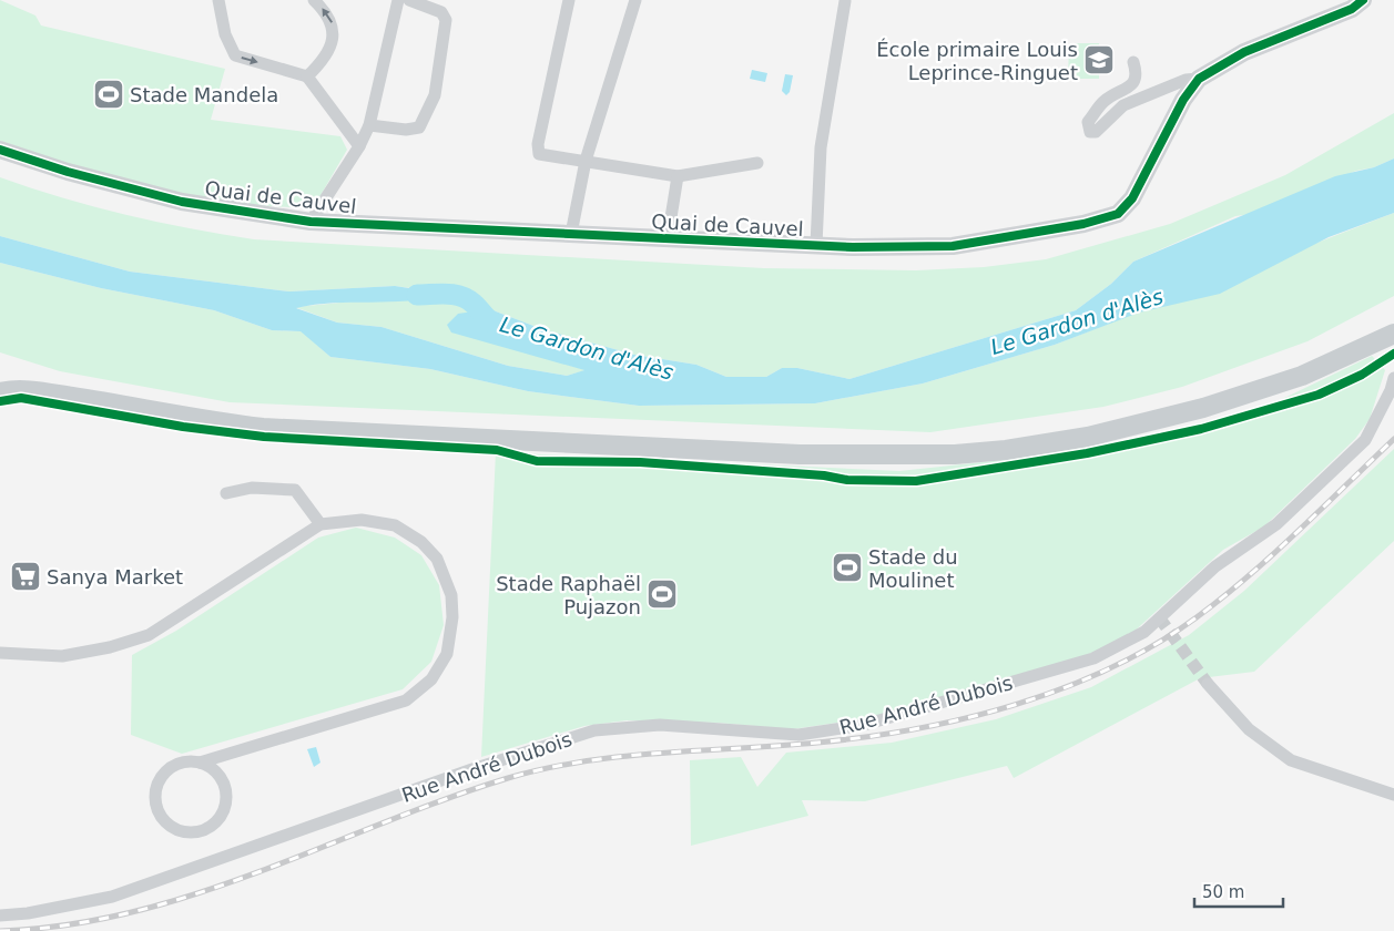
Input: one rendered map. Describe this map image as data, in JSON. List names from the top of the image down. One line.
{"streets":{"street":["Quai de Cauvel","Rue André Dubois"]},"water":["Le Gardon d'Alès"],"places":{"school or university":["École primaire Louis Leprince-Ringuet"],"sports":["Stade Mandela","Stade du Moulinet","Stade Raphaël Pujazon"],"supermarket":["Sanya Market"]},"scale_bar":"50 m"}
